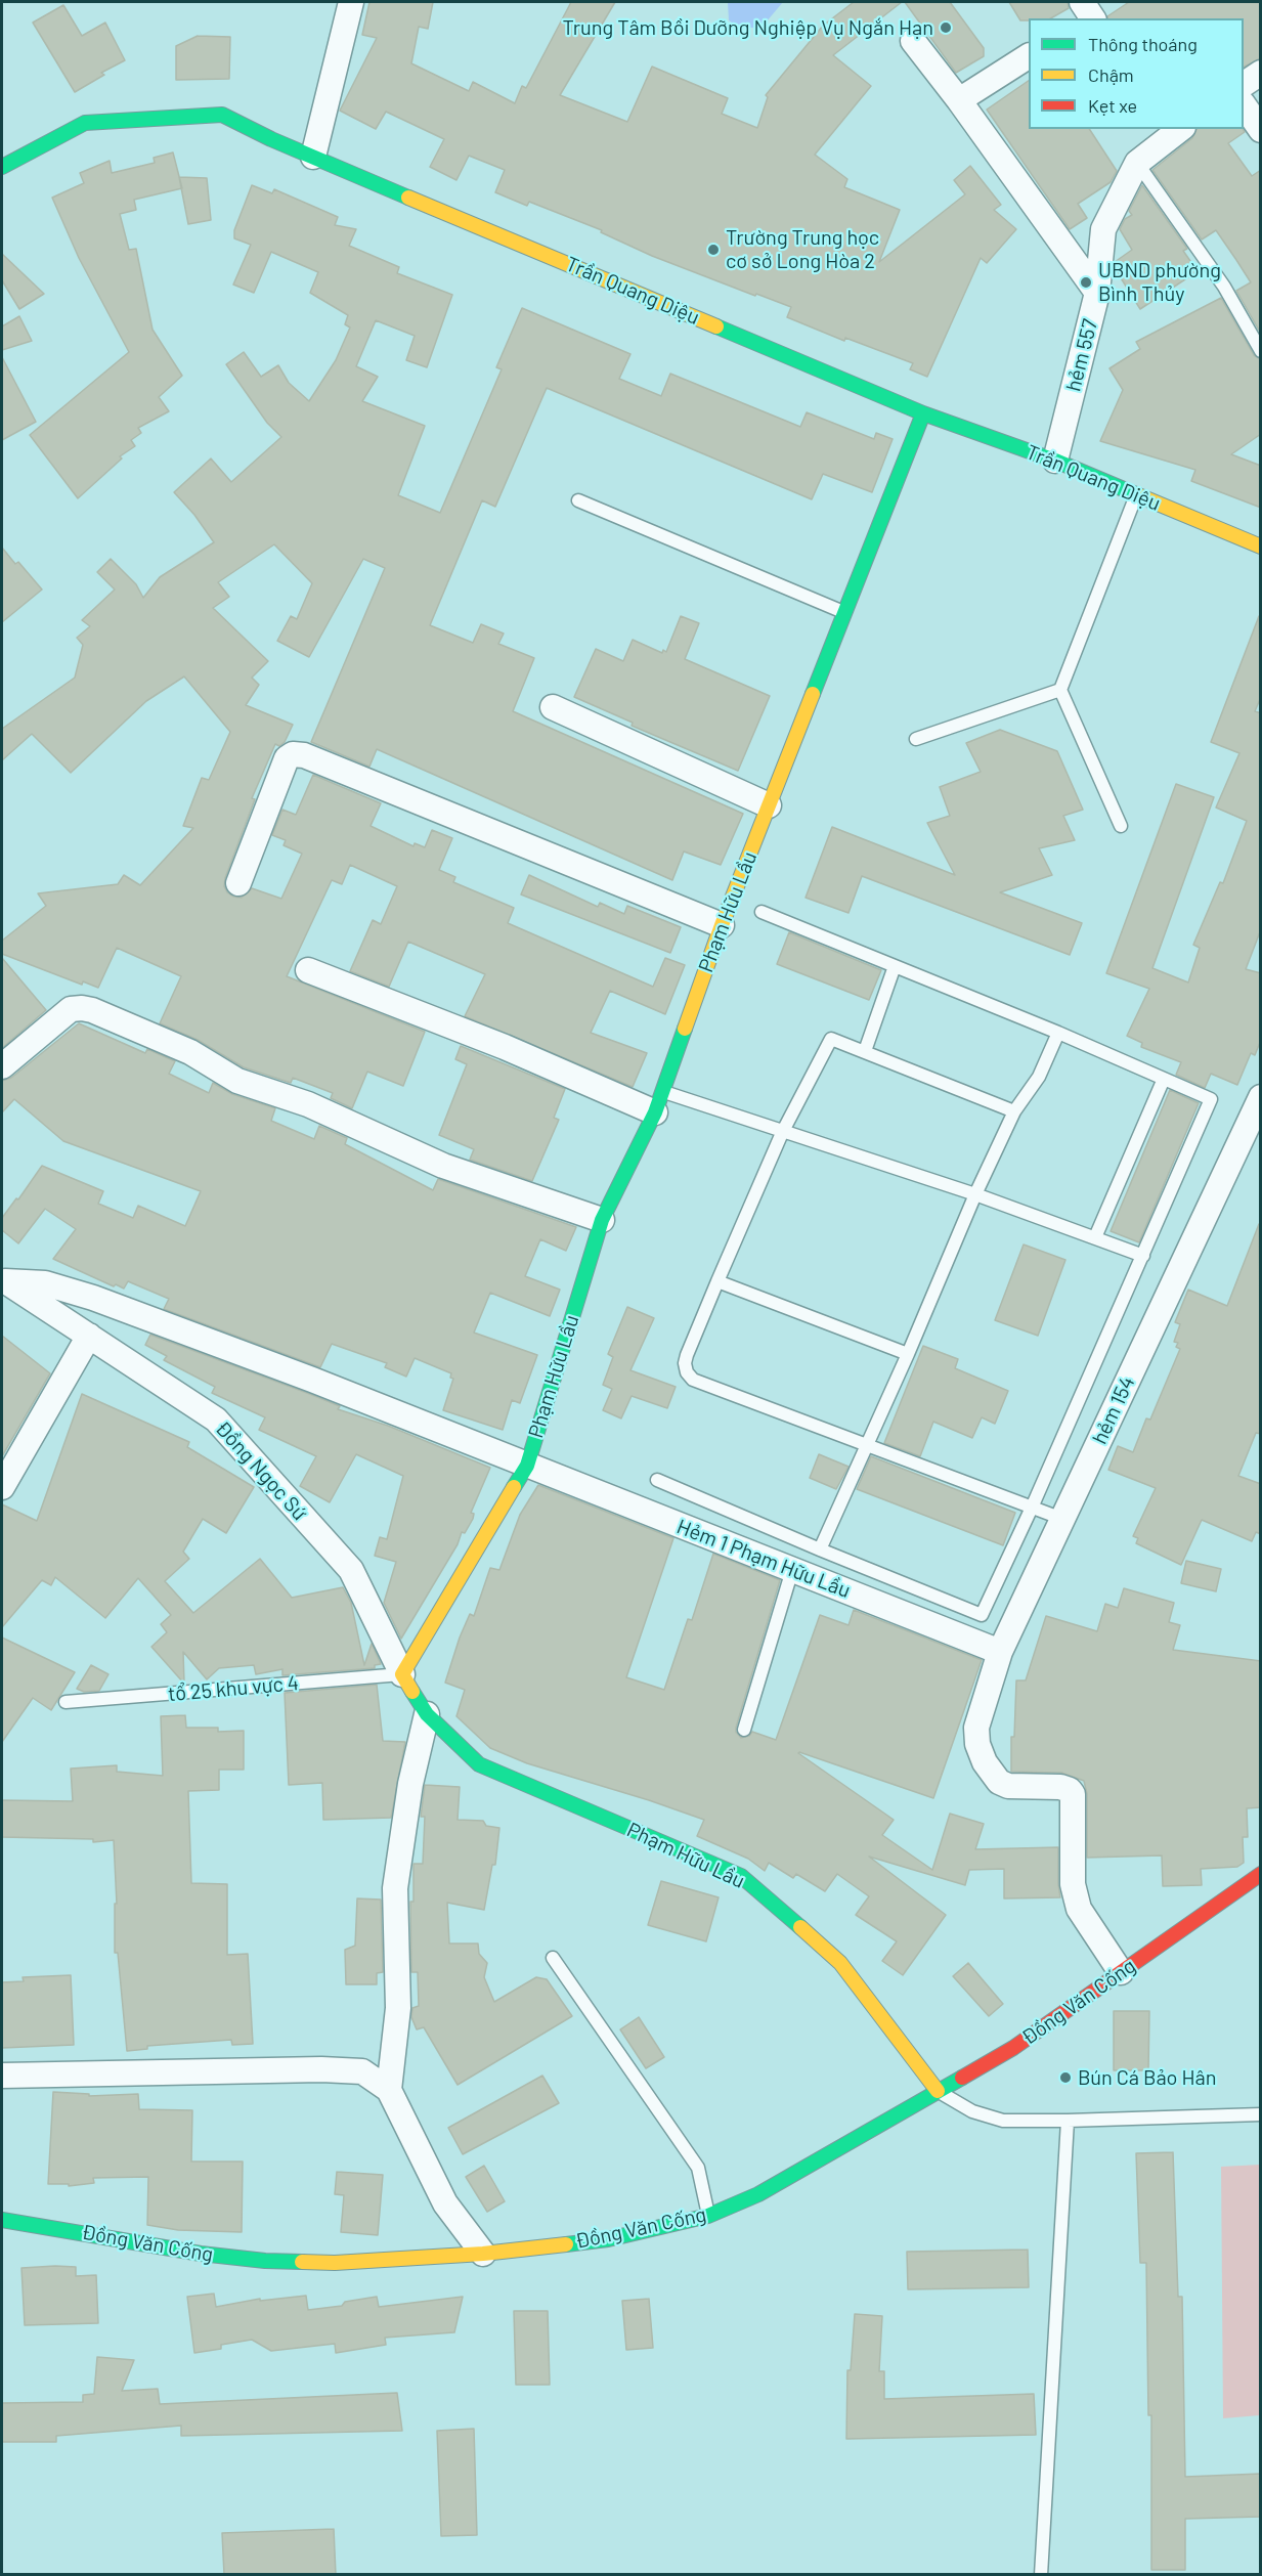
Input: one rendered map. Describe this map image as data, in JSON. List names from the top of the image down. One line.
{"streets":{"street":["Trần Quang Diệu","hẻm 557","Phạm Hữu Lầu","hẻm 154","Đồng Ngọc Sứ","Hẻm 1 Phạm Hữu Lầu","Đồng Văn Cống"],"lane":["tổ 25 khu vực 4"]},"crossings":[["Trần Quang Diệu","hẻm 557"],["Trần Quang Diệu","Phạm Hữu Lầu"],["Phạm Hữu Lầu","Đồng Ngọc Sứ"],["Phạm Hữu Lầu","Hẻm 1 Phạm Hữu Lầu"],["Phạm Hữu Lầu","tổ 25 khu vực 4"],["Phạm Hữu Lầu","Đồng Văn Cống"],["hẻm 154","Hẻm 1 Phạm Hữu Lầu"],["hẻm 154","Đồng Văn Cống"],["Đồng Ngọc Sứ","Hẻm 1 Phạm Hữu Lầu"],["Đồng Ngọc Sứ","tổ 25 khu vực 4"]],"places":["Trung Tâm Bồi Dưỡng Nghiệp Vụ Ngắn Hạn","Trường Trung học cơ sở Long Hòa 2","UBND phường Bình Thủy","Bún Cá Bảo Hân"],"legend":["Thông thoáng","Chậm","Kẹt xe"]}
